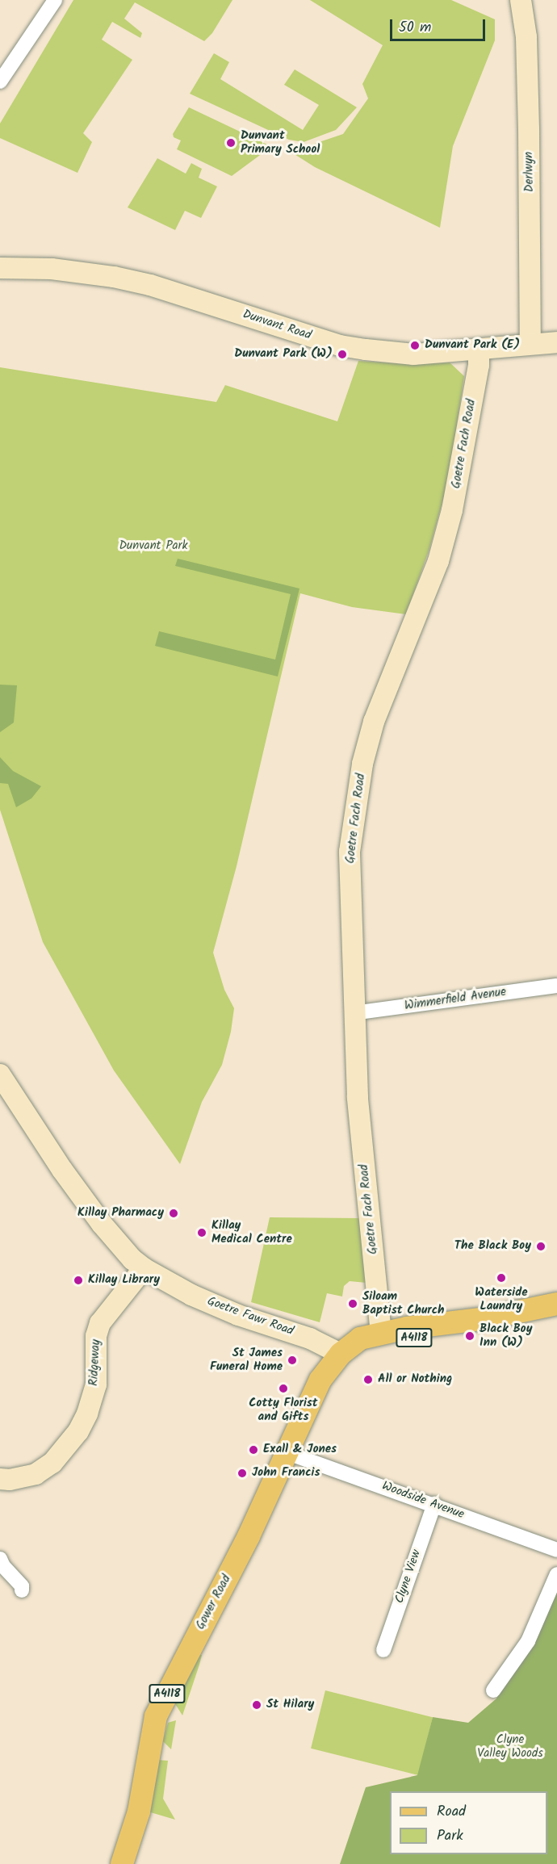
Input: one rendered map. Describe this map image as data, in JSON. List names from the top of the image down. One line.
{"streets":{"main road":["A4118","Gower Road"],"street":["Derlwyn","Dunvant Road","Goetre Fach Road","Wimmerfield Avenue","Goetre Fawr Road","Ridgeway","Woodside Avenue","Clyne View"]},"crossings":[["Derlwyn","Dunvant Road"],["Dunvant Road","Goetre Fach Road"],["Goetre Fach Road","Wimmerfield Avenue"],["Goetre Fach Road","Gower Road"],["Goetre Fawr Road","Ridgeway"],["Goetre Fawr Road","Gower Road"],["Woodside Avenue","Clyne View"],["Woodside Avenue","Gower Road"]],"parks":["Dunvant Park","Clyne Valley Woods"],"places":["Dunvant Primary School","Dunvant Park (E)","Dunvant Park (W)","Killay Pharmacy","Killay Medical Centre","The Black Boy","Waterside Laundry","Killay Library","Siloam Baptist Church","Black Boy Inn (W)","St James Funeral Home","All or Nothing","Cotty Florist and Gifts","Exall & Jones","John Francis","St Hilary"],"legend":["Road","Park"],"scale_bar":"50 m"}
